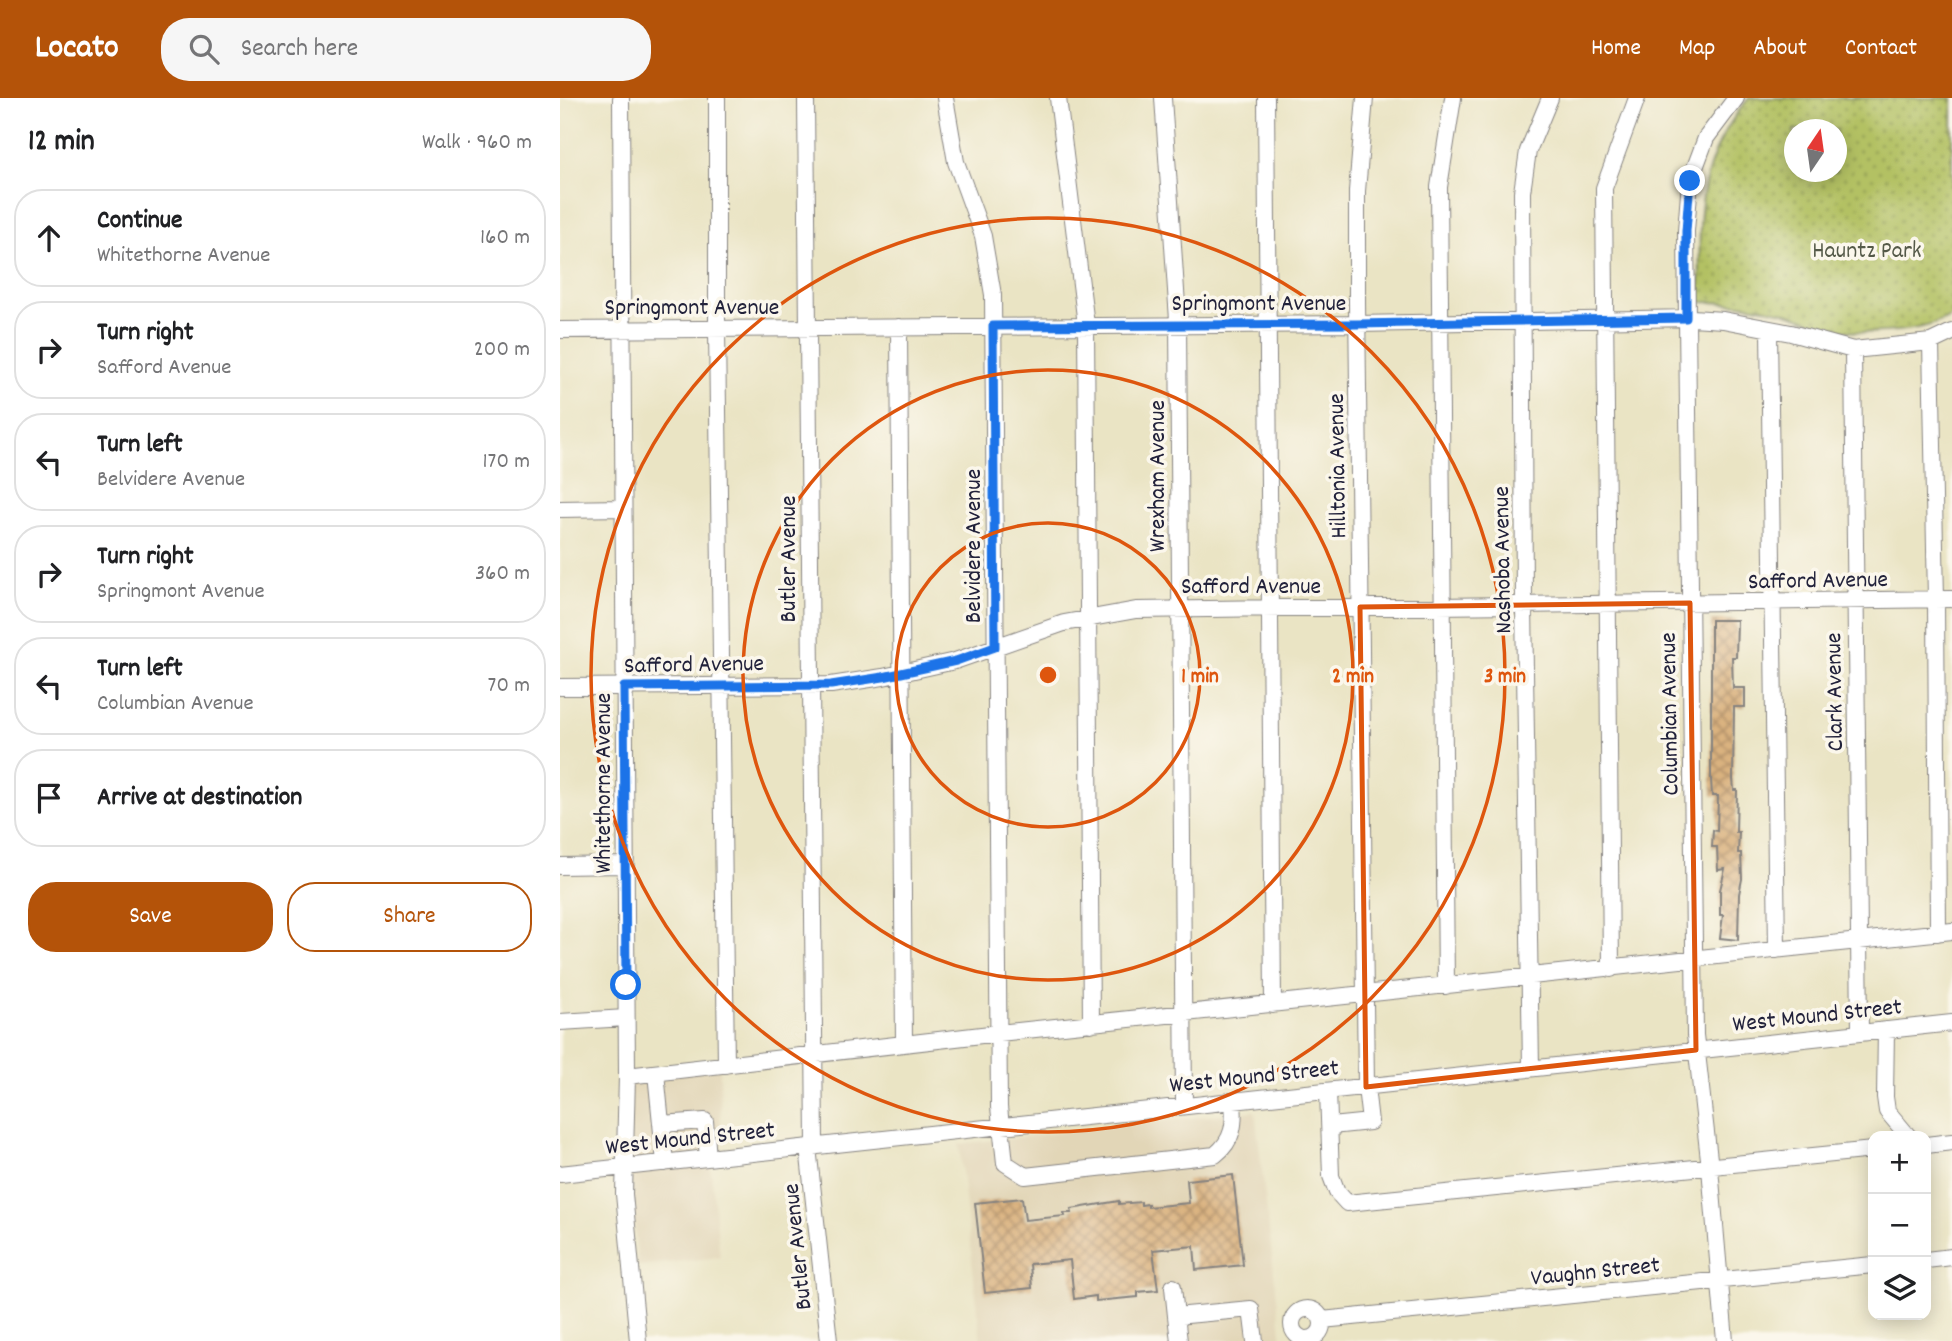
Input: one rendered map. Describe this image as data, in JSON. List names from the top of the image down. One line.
{"streets":{"street":["Springmont Avenue","Hilltonia Avenue","Wrexham Avenue","Belvidere Avenue","Butler Avenue","Nashoba Avenue","Safford Avenue","Clark Avenue","Columbian Avenue","Whitethorne Avenue","West Mound Street","Vaughn Street"]},"crossings":[["Springmont Avenue","Hilltonia Avenue"],["Springmont Avenue","Wrexham Avenue"],["Springmont Avenue","Belvidere Avenue"],["Springmont Avenue","Butler Avenue"],["Springmont Avenue","Nashoba Avenue"],["Springmont Avenue","Clark Avenue"],["Springmont Avenue","Columbian Avenue"],["Springmont Avenue","Whitethorne Avenue"],["Hilltonia Avenue","Safford Avenue"],["Hilltonia Avenue","West Mound Street"],["Wrexham Avenue","Safford Avenue"],["Wrexham Avenue","West Mound Street"],["Belvidere Avenue","Safford Avenue"],["Belvidere Avenue","West Mound Street"],["Butler Avenue","Safford Avenue"],["Butler Avenue","West Mound Street"],["Nashoba Avenue","Safford Avenue"],["Nashoba Avenue","West Mound Street"],["Safford Avenue","Clark Avenue"],["Safford Avenue","Columbian Avenue"],["Safford Avenue","Whitethorne Avenue"],["Clark Avenue","West Mound Street"],["Columbian Avenue","West Mound Street"],["Columbian Avenue","Vaughn Street"],["Whitethorne Avenue","West Mound Street"]],"parks":["Hauntz Park"],"north":"top","page":{"header":"Locato","search":"Search here","nav":["Home","Map","About","Contact"],"heading":["12 min","Walk · 960 m"],"list":[["Continue","Whitethorne Avenue","160 m"],["Turn right","Safford Avenue","200 m"],["Turn left","Belvidere Avenue","170 m"],["Turn right","Springmont Avenue","360 m"],["Turn left","Columbian Avenue","70 m"],"Arrive at destination"],"buttons":["Save","Share"],"map_buttons":["+","−"]},"rings":["1 min","2 min","3 min"]}
